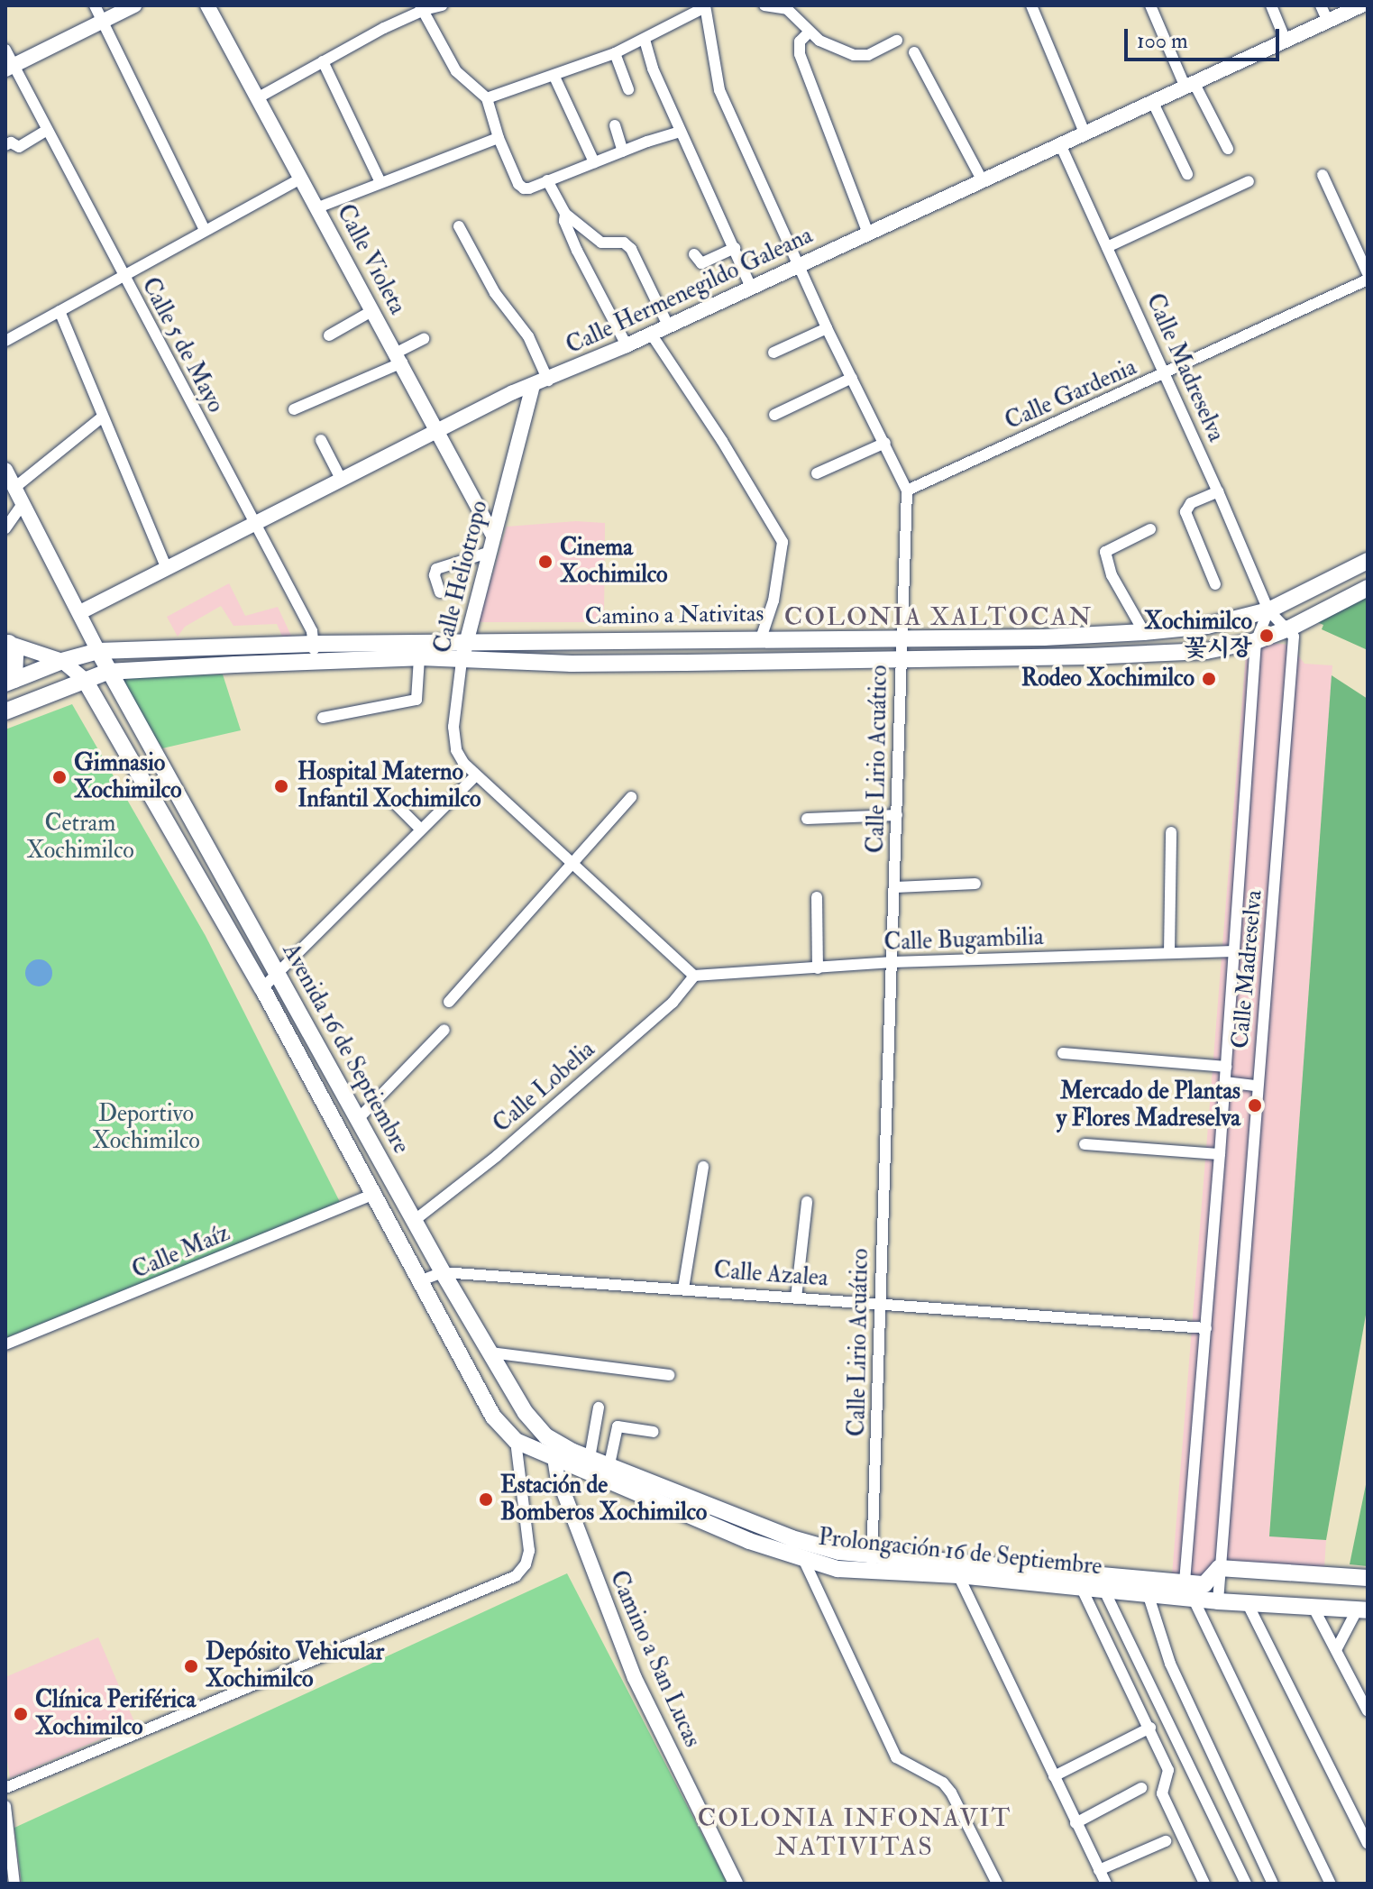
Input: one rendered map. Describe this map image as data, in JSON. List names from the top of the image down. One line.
{"streets":{"main road":["Camino a Nativitas","Avenida 16 de Septiembre","Prolongación 16 de Septiembre"],"street":["Calle Violeta","Calle Hermenegildo Galeana","Calle 5 de Mayo","Calle Madreselva","Calle Gardenia","Calle Heliotropo","Calle Lirio Acuático","Calle Bugambilia","Calle Lobelia","Calle Maíz","Calle Azalea","Camino a San Lucas"]},"crossings":[["Calle Violeta","Calle Hermenegildo Galeana"],["Calle Violeta","Calle Heliotropo"],["Calle Hermenegildo Galeana","Calle 5 de Mayo"],["Calle Hermenegildo Galeana","Calle Madreselva"],["Calle Hermenegildo Galeana","Calle Heliotropo"],["Calle Hermenegildo Galeana","Calle Lirio Acuático"],["Calle 5 de Mayo","Camino a Nativitas"],["Calle Madreselva","Calle Gardenia"],["Calle Madreselva","Camino a Nativitas"],["Calle Madreselva","Calle Bugambilia"],["Calle Madreselva","Calle Azalea"],["Calle Madreselva","Prolongación 16 de Septiembre"],["Calle Gardenia","Calle Lirio Acuático"],["Calle Heliotropo","Camino a Nativitas"],["Calle Heliotropo","Calle Bugambilia"],["Calle Heliotropo","Calle Lobelia"],["Camino a Nativitas","Calle Lirio Acuático"],["Camino a Nativitas","Avenida 16 de Septiembre"],["Calle Lirio Acuático","Calle Bugambilia"],["Calle Lirio Acuático","Calle Azalea"],["Calle Lirio Acuático","Prolongación 16 de Septiembre"],["Calle Bugambilia","Calle Lobelia"],["Avenida 16 de Septiembre","Calle Lobelia"],["Avenida 16 de Septiembre","Calle Maíz"],["Avenida 16 de Septiembre","Calle Azalea"],["Avenida 16 de Septiembre","Prolongación 16 de Septiembre"],["Avenida 16 de Septiembre","Camino a San Lucas"],["Prolongación 16 de Septiembre","Camino a San Lucas"]],"districts":["COLONIA XALTOCAN","COLONIA INFONAVIT NATIVITAS"],"parks":["Cetram Xochimilco","Deportivo Xochimilco"],"places":["Cinema Xochimilco","Xochimilco 꽃시장","Rodeo Xochimilco","Gimnasio Xochimilco","Hospital Materno Infantil Xochimilco","Mercado de Plantas y Flores Madreselva","Estación de Bomberos Xochimilco","Depósito Vehicular Xochimilco","Clínica Periférica Xochimilco"],"scale_bar":"100 m"}
